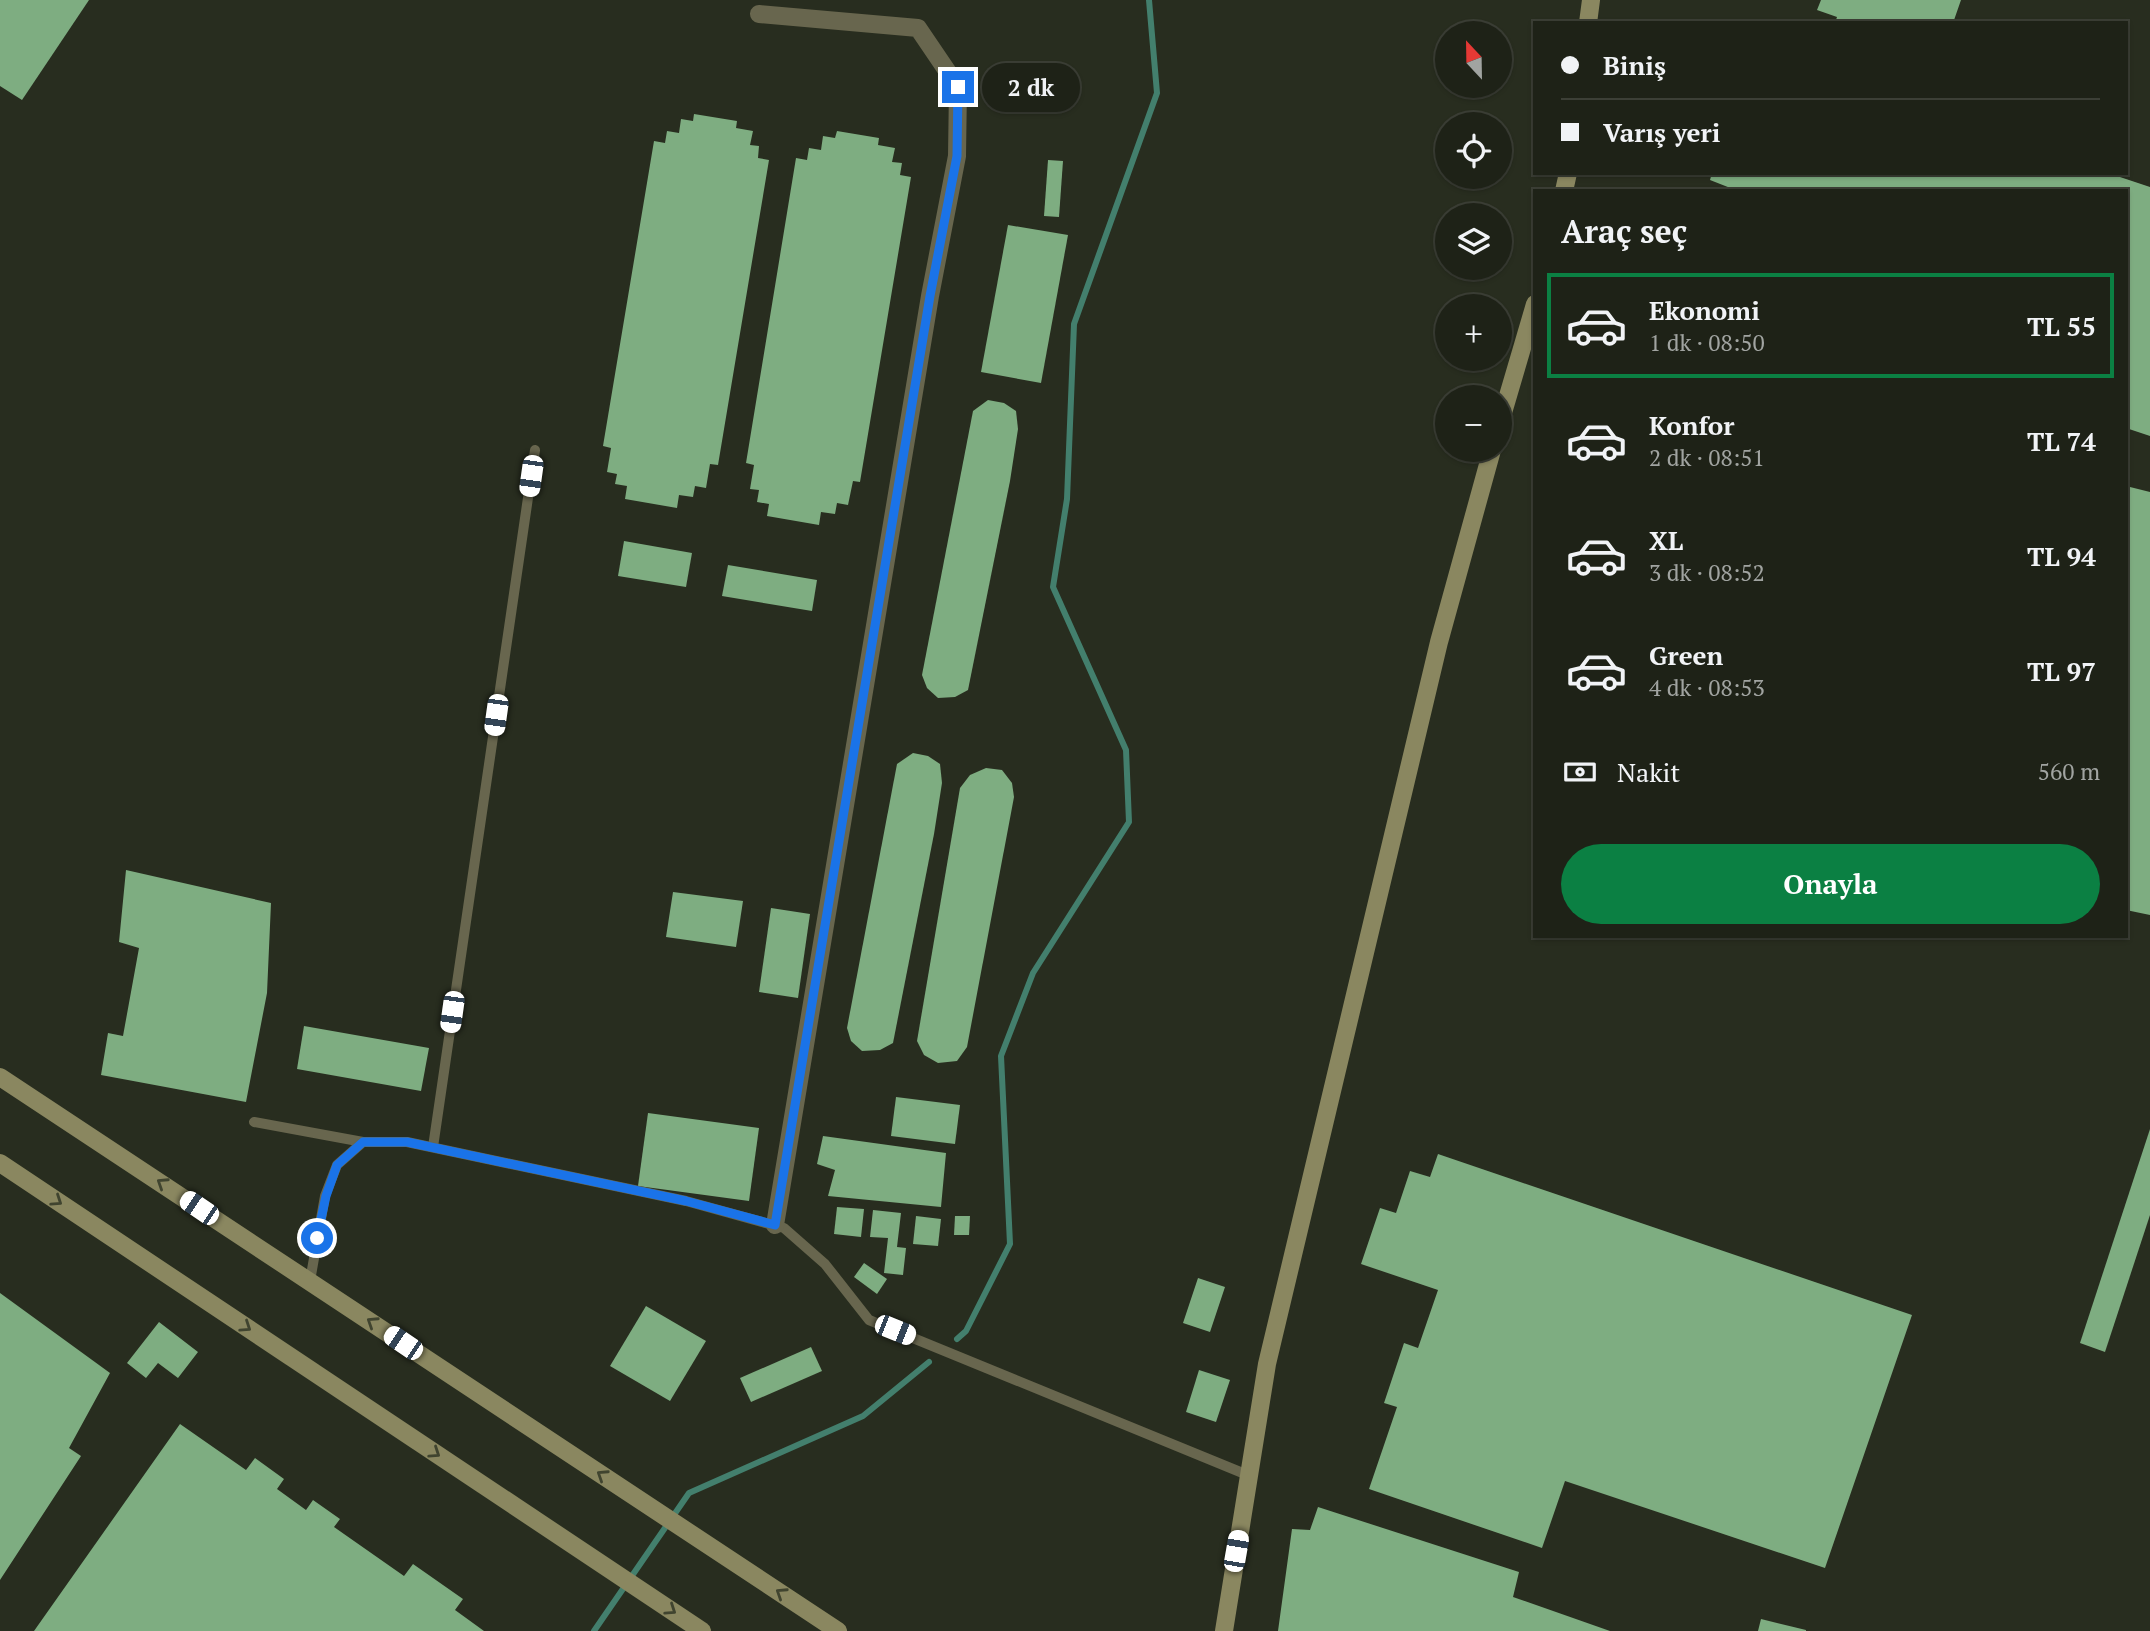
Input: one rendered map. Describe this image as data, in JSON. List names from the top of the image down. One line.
{"north":"top","page":{"map_buttons":["+","−"],"banner":["Biniş","Varış yeri"],"bubble":"2 dk","heading":"Araç seç","list":[{"name":"Ekonomi","note":"1 dk · 08:50","value":"TL 55"},{"name":"Konfor","note":"2 dk · 08:51","value":"TL 74"},{"name":"XL","note":"3 dk · 08:52","value":"TL 94"},{"name":"Green","note":"4 dk · 08:53","value":"TL 97"}],"pay":["Nakit","560 m"],"buttons":"Onayla"}}
